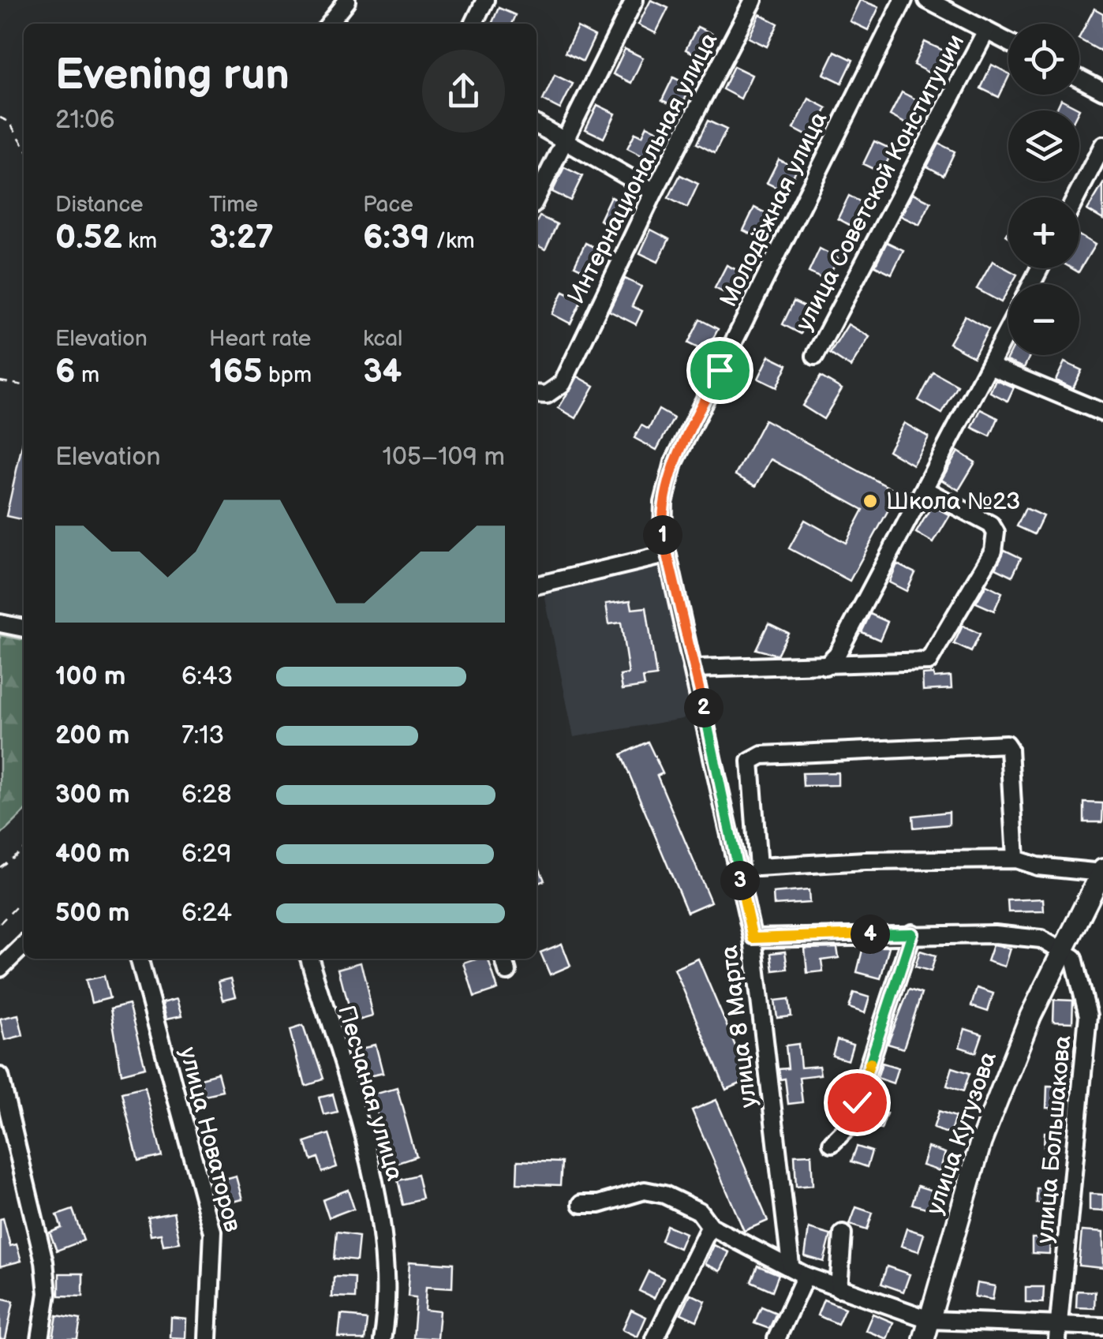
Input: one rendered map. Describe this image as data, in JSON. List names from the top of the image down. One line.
{"streets":{"main road":["улица Кутузова"],"street":["Интернациональная улица","улица Советской Конституции","Молодёжная улица","улица 8 Марта","Песчаная улица","улица Новаторов","улица Большакова"]},"crossings":[["Молодёжная улица","улица 8 Марта"],["улица Кутузова","улица Большакова"]],"places":["Школа №23"],"page":{"map_buttons":["+","−"],"heading":["Evening run","21:06"],"stats":[["Distance","0.52 km"],["Time","3:27"],["Pace","6:39 /km"],["Elevation","6 m"],["Heart rate","165 bpm"],["kcal","34"]],"chart":["Elevation","105–109 m"],"pins":["1","2","3","4"],"list":[{"name":"100 m","note":"6:43"},{"name":"200 m","note":"7:13"},{"name":"300 m","note":"6:28"},{"name":"400 m","note":"6:29"},{"name":"500 m","note":"6:24"}]}}
